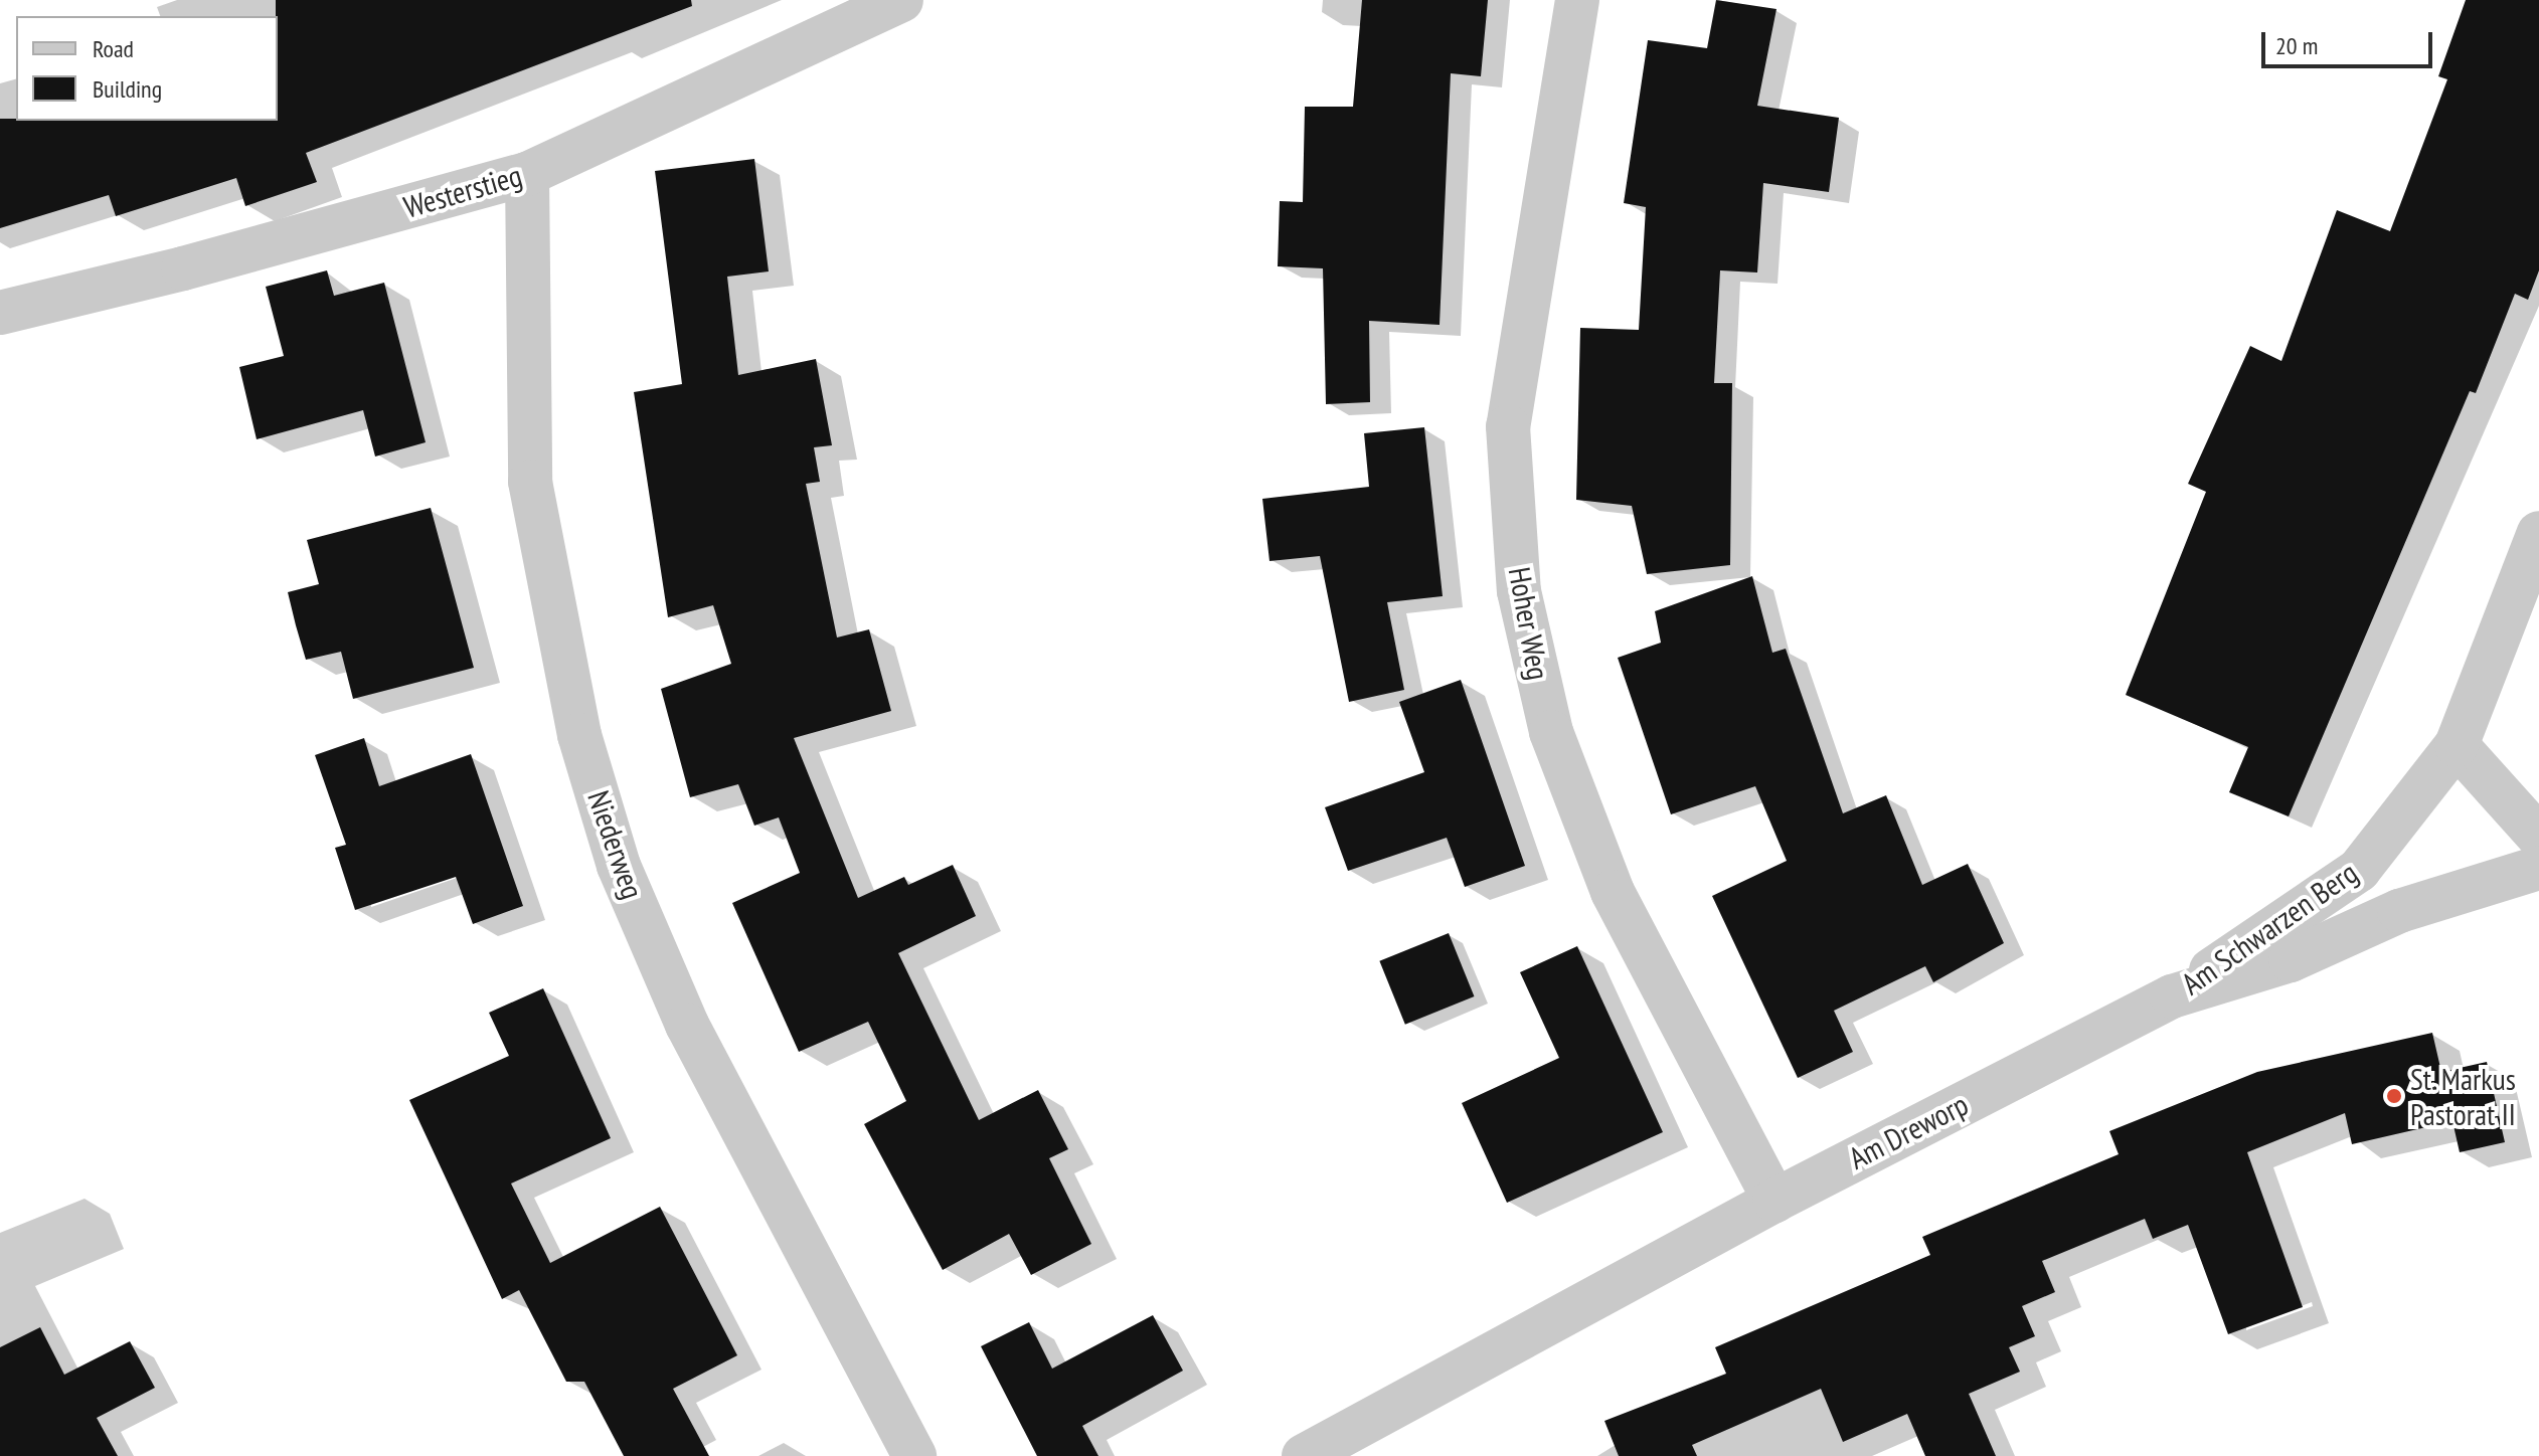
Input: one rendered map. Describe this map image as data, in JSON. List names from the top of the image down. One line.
{"streets":{"street":["Westerstieg","Hoher Weg","Niederweg","Am Schwarzen Berg","Am Dreworp"]},"crossings":[["Westerstieg","Niederweg"],["Hoher Weg","Am Dreworp"],["Am Schwarzen Berg","Am Dreworp"]],"places":["St. Markus Pastorat II"],"legend":["Road","Building"],"scale_bar":"20 m"}
